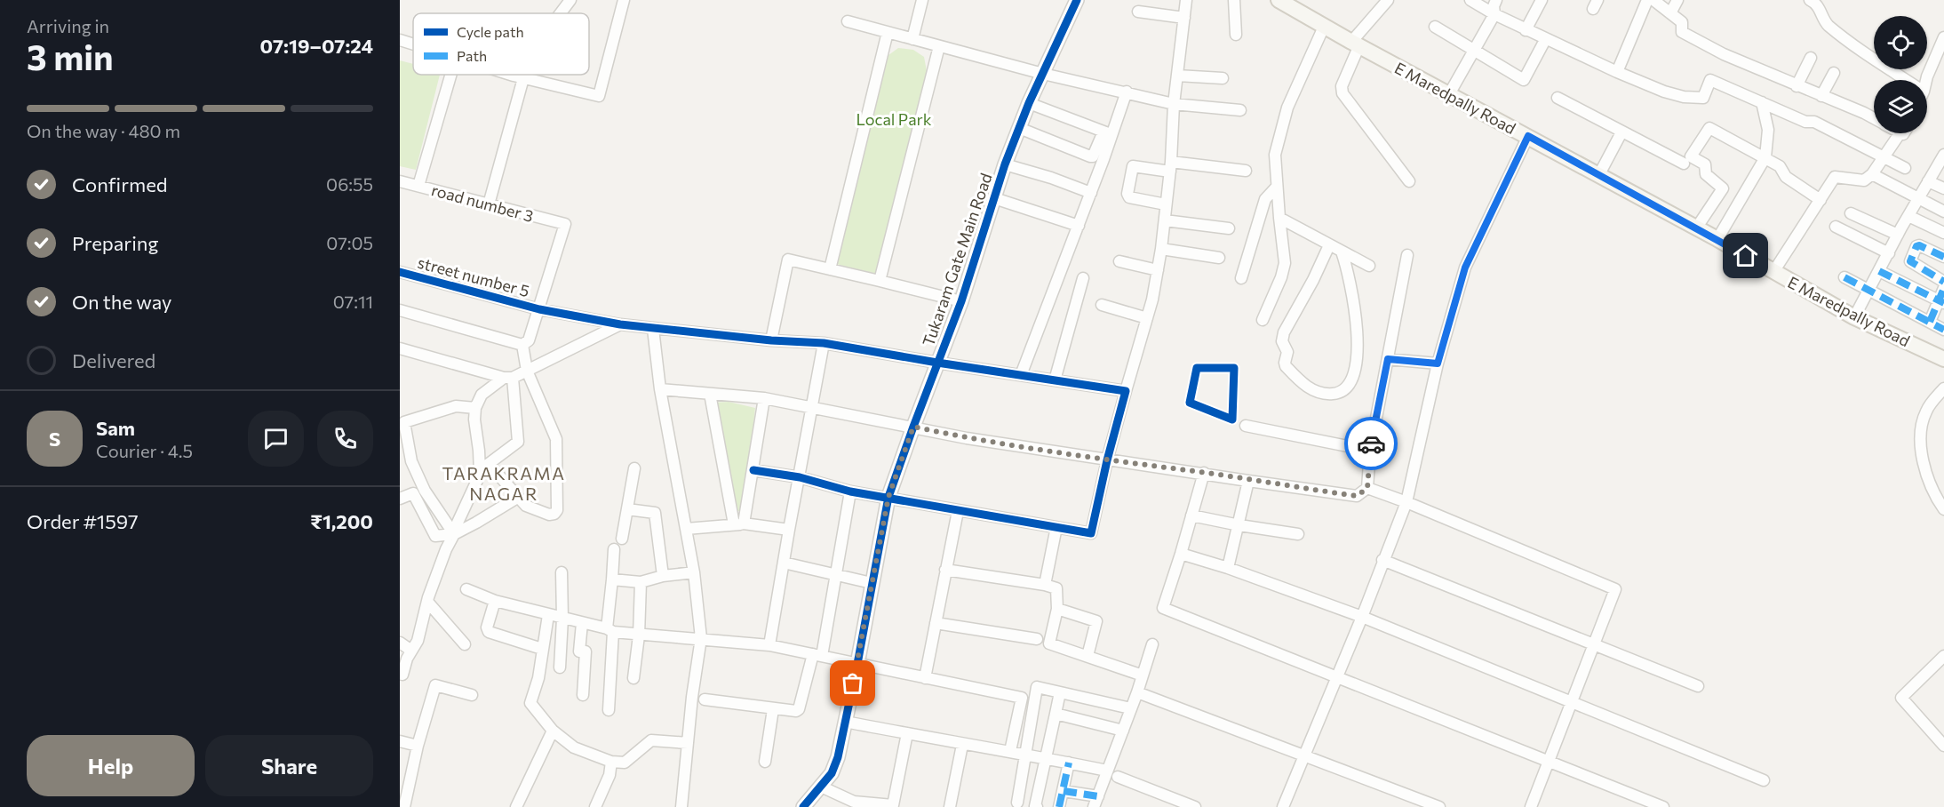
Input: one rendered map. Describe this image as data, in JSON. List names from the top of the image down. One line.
{"streets":{"main road":["E Maredpally Road"],"street":["road number 3","Tukaram Gate Main Road","street number 5"]},"crossings":[["road number 3","street number 5"],["Tukaram Gate Main Road","street number 5"]],"districts":["TARAKRAMA NAGAR"],"parks":["Local Park"],"legend":["Cycle path","Path"],"page":{"heading":["3 min","Arriving in","07:19–07:24"],"panel":["Sam","Courier · 4.5","Order #1597","₹1,200"],"bar":"On the way · 480 m","list":[["Confirmed","06:55"],["Preparing","07:05"],["On the way","07:11"],"Delivered"],"round":"S","buttons":["Help","Share"]}}
